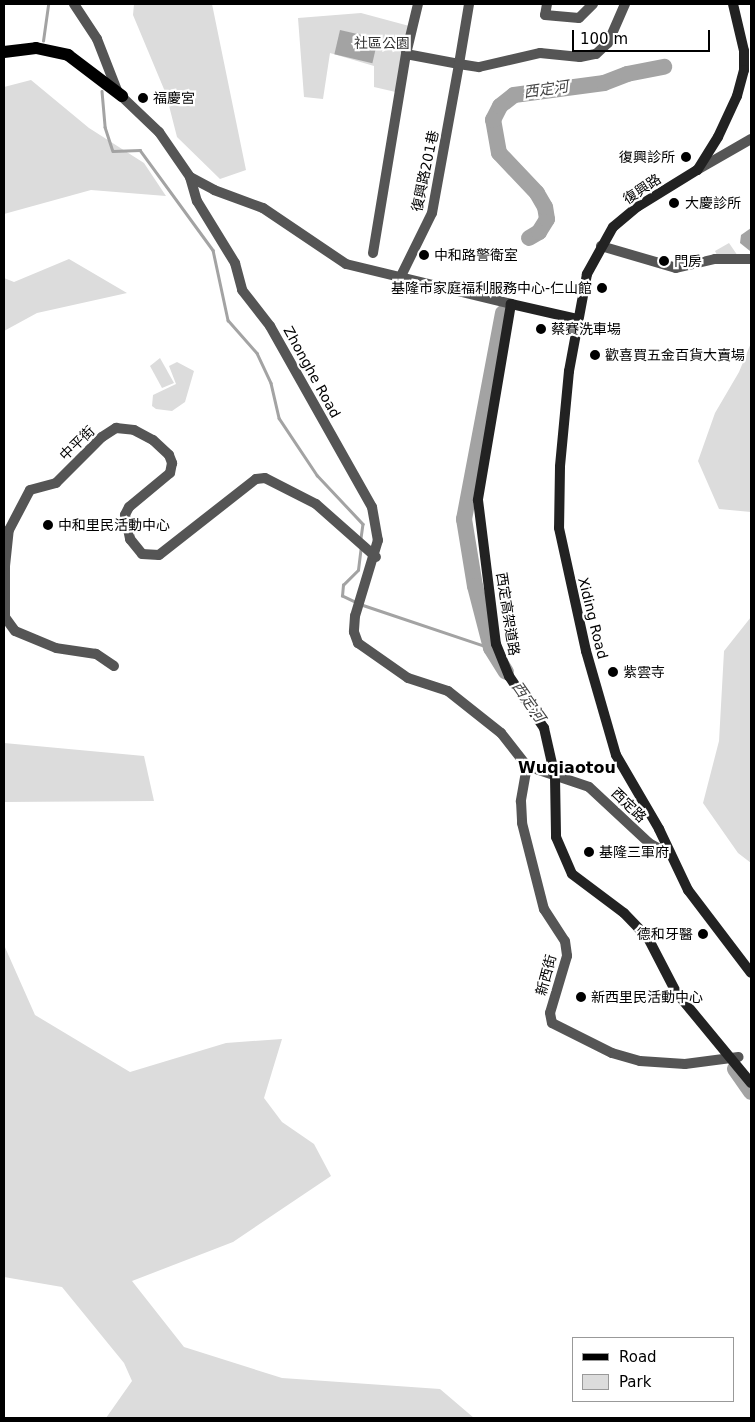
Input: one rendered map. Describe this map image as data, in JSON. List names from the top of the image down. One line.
{"streets":{"street":["復興路201巷","復興路","Zhonghe Road","中平街","西定高架道路","Xiding Road","西定路","新西街"]},"crossings":[["復興路201巷","Zhonghe Road"],["復興路","Zhonghe Road"],["復興路","Xiding Road"],["Zhonghe Road","中平街"],["Zhonghe Road","西定高架道路"],["Zhonghe Road","Xiding Road"],["Zhonghe Road","新西街"],["西定高架道路","西定路"],["Xiding Road","西定路"]],"districts":["Wuqiaotou"],"water":["西定河"],"parks":["社區公園"],"places":["福慶宮","復興診所","大慶診所","中和路警衛室","門房","基隆市家庭福利服務中心-仁山館","蔡賽洗車場","歡喜買五金百貨大賣場","中和里民活動中心","紫雲寺","基隆三軍府","德和牙醫","新西里民活動中心"],"legend":["Road","Park"],"scale_bar":"100 m"}
